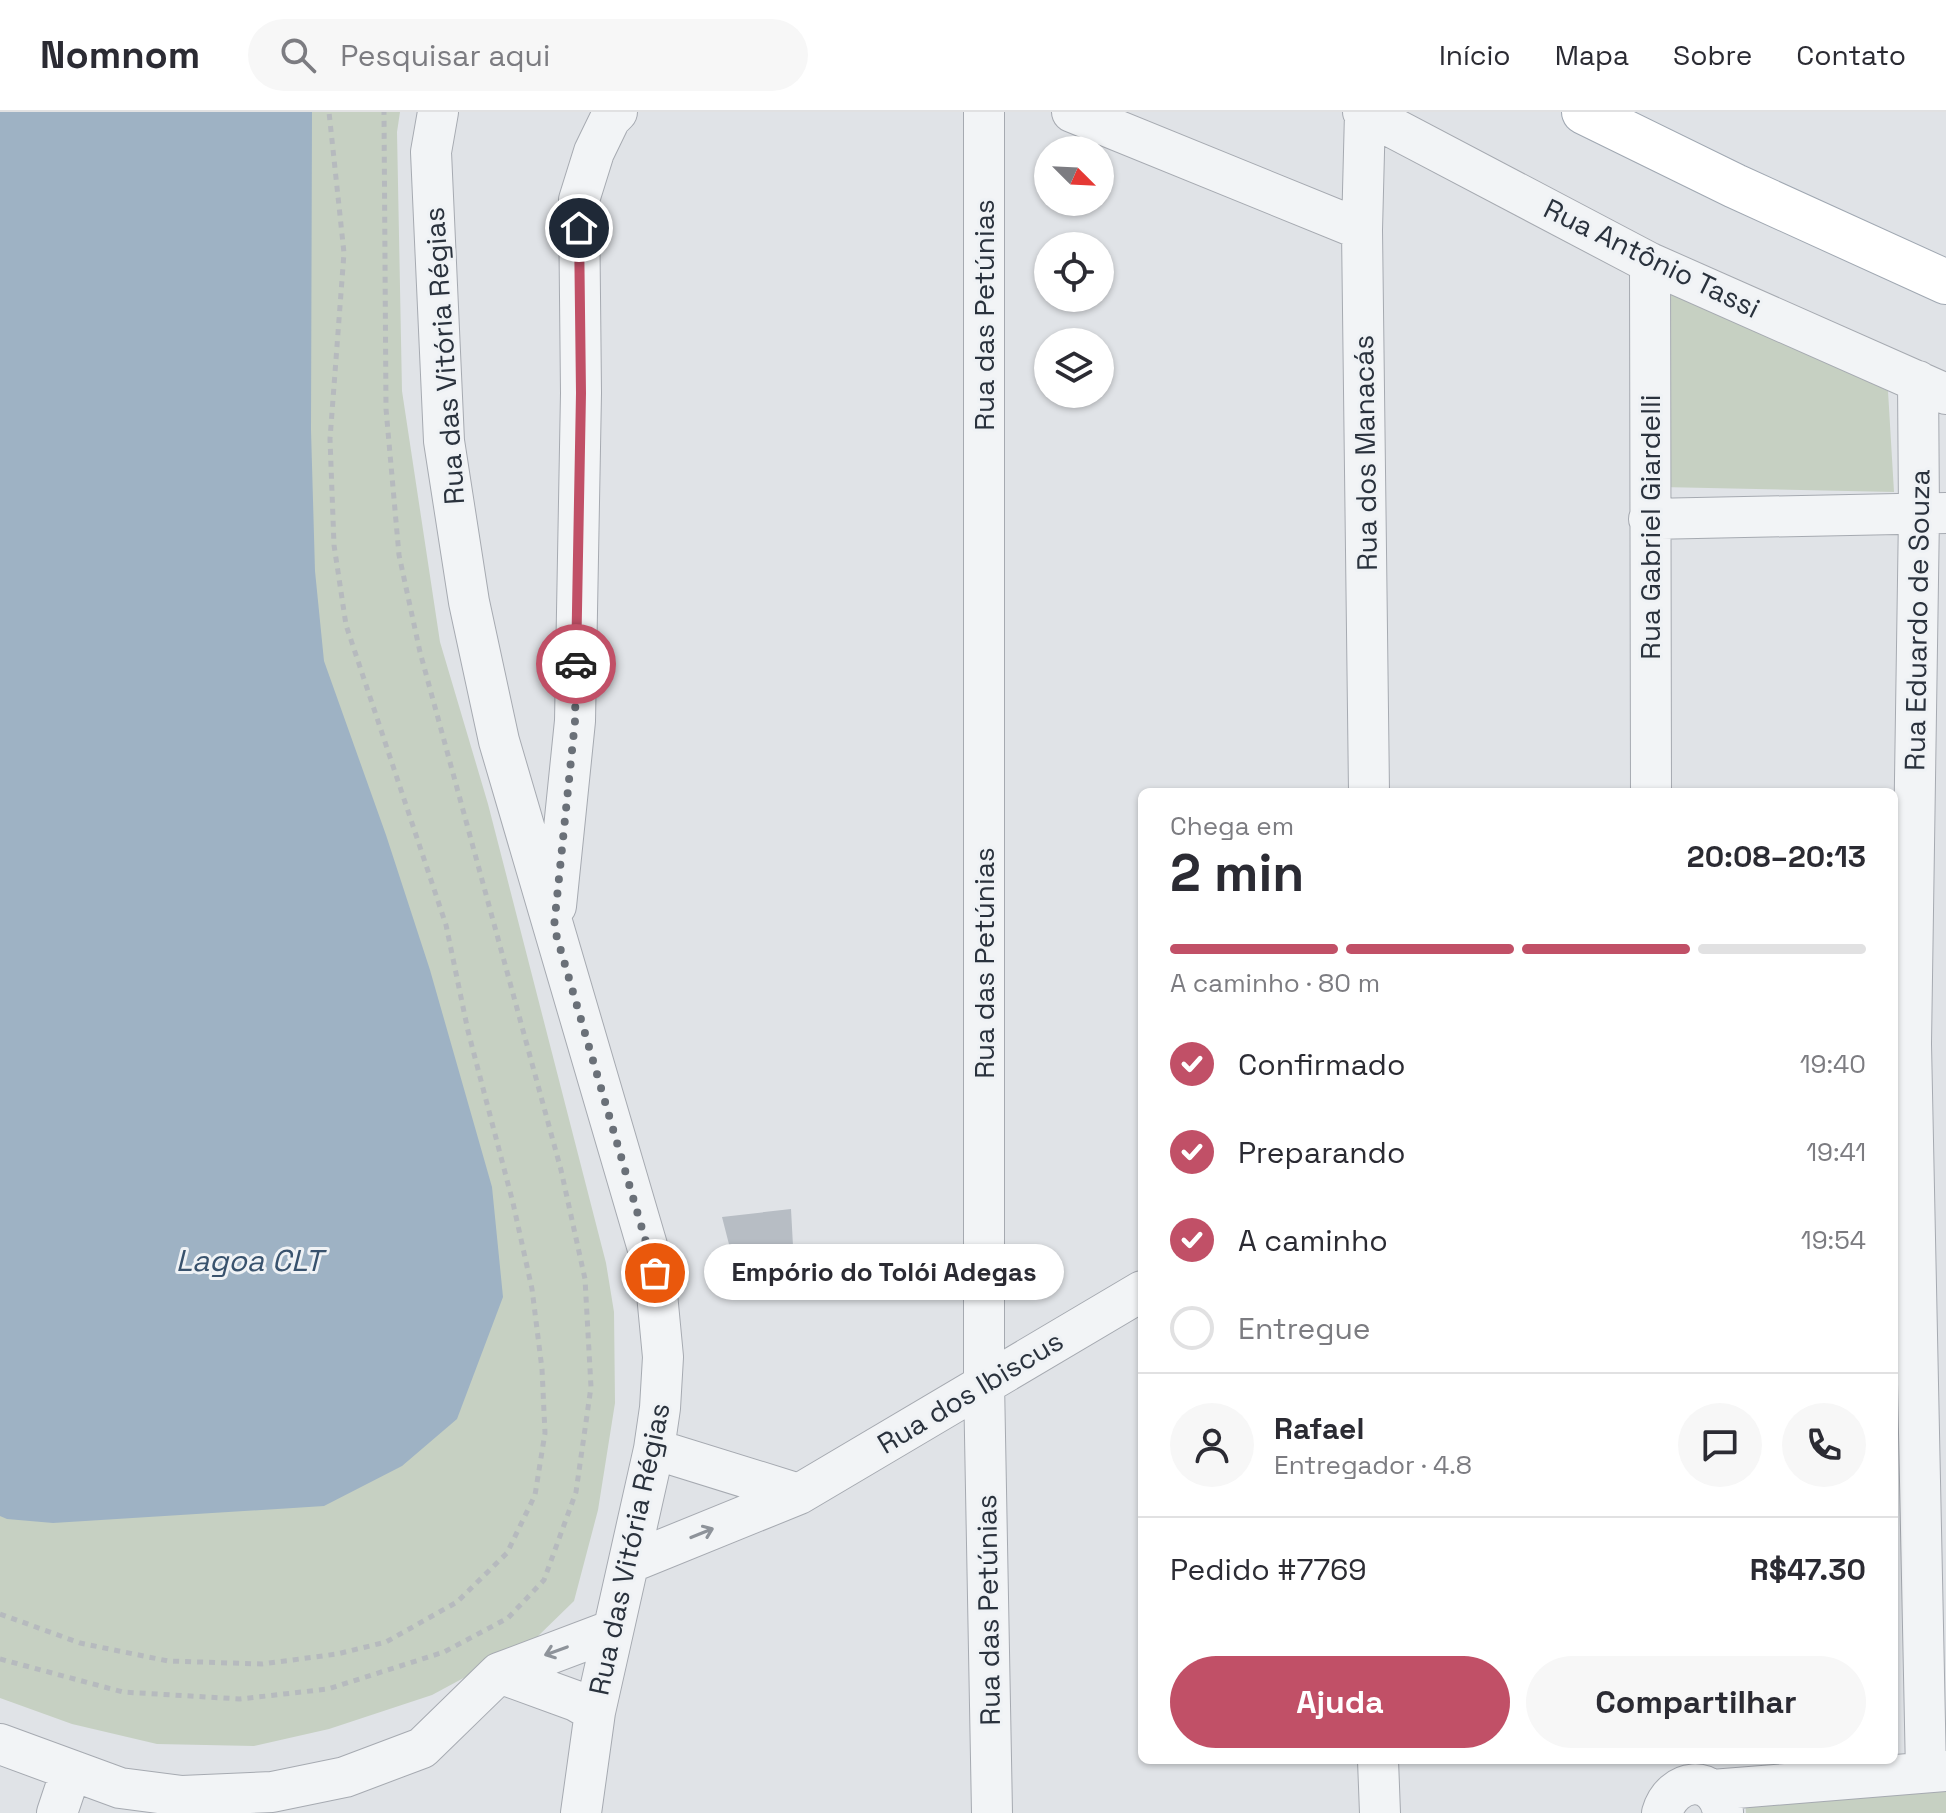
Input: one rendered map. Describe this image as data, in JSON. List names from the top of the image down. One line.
{"streets":{"street":["Rua Antônio Tassi","Rua das Petúnias","Rua das Vitória Régias","Rua dos Manacás","Rua Gabriel Giardelli","Rua Eduardo de Souza","Rua dos Ibiscus"]},"crossings":[["Rua Antônio Tassi","Rua dos Manacás"],["Rua Antônio Tassi","Rua Gabriel Giardelli"],["Rua Antônio Tassi","Rua Eduardo de Souza"],["Rua das Petúnias","Rua dos Ibiscus"],["Rua das Vitória Régias","Rua dos Ibiscus"]],"water":["Lagoa CLT"],"places":["Empório do Tolói Adegas"],"north":"bottom right","page":{"header":"Nomnom","search":"Pesquisar aqui","nav":["Início","Mapa","Sobre","Contato"],"heading":["2 min","Chega em","20:08–20:13"],"panel":["Rafael","Entregador · 4.8","Pedido #7769","R$47.30"],"bar":"A caminho · 80 m","list":[["Confirmado","19:40"],["Preparando","19:41"],["A caminho","19:54"],"Entregue"],"bubble":"Empório do Tolói Adegas","buttons":["Ajuda","Compartilhar"]}}
